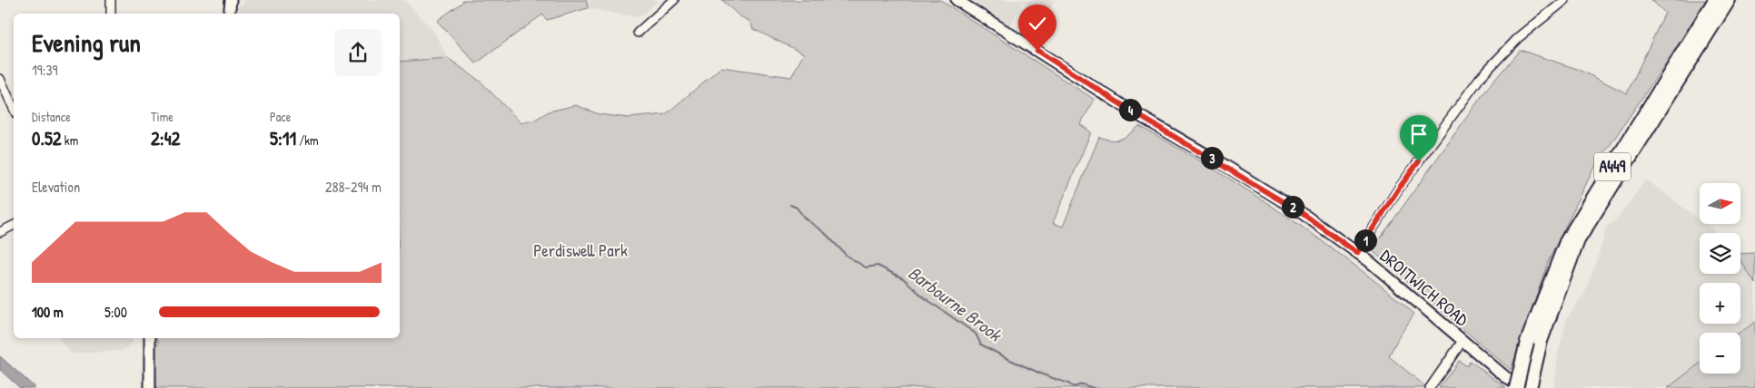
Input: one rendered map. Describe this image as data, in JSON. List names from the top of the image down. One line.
{"streets":{"highway":["A449"],"main road":["DROITWICH ROAD"]},"water":["Barbourne Brook"],"parks":["Perdiswell Park"],"north":"right","page":{"heading":["Evening run","19:39"],"stats":[["Distance","0.52 km"],["Time","2:42"],["Pace","5:11 /km"]],"pins":["4","3","2","1"],"chart":["Elevation","288–294 m"],"map_buttons":["+","−"],"list":[{"name":"100 m","note":"5:00"}]}}
